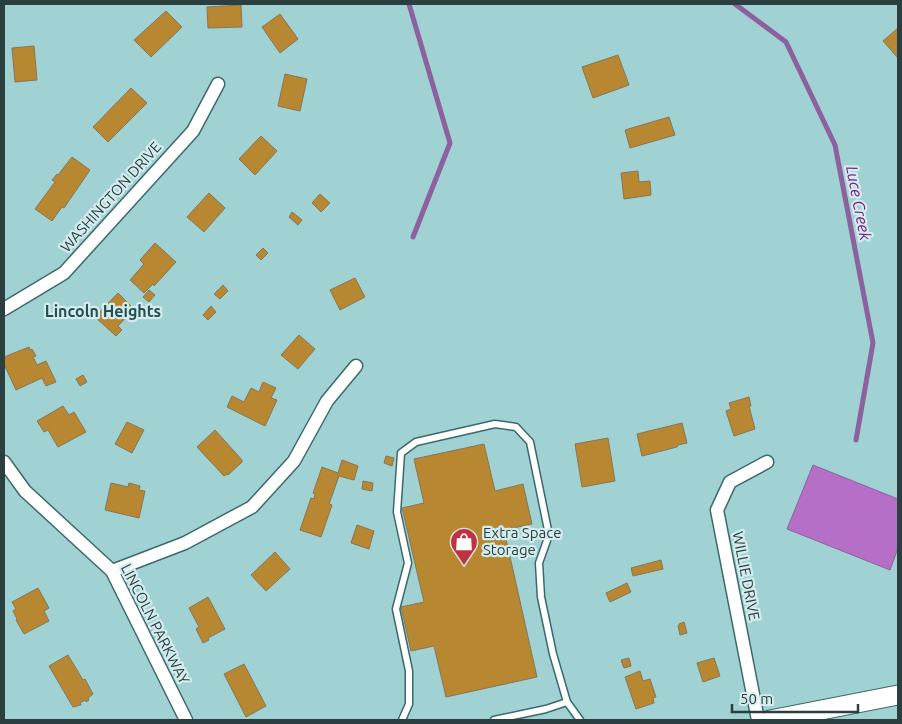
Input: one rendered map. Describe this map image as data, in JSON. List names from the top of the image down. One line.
{"streets":{"street":["WASHINGTON DRIVE","WILLIE DRIVE","LINCOLN PARKWAY"]},"districts":["Lincoln Heights"],"water":["Luce Creek"],"places":{"shop":["Extra Space Storage"]},"scale_bar":"50 m"}
